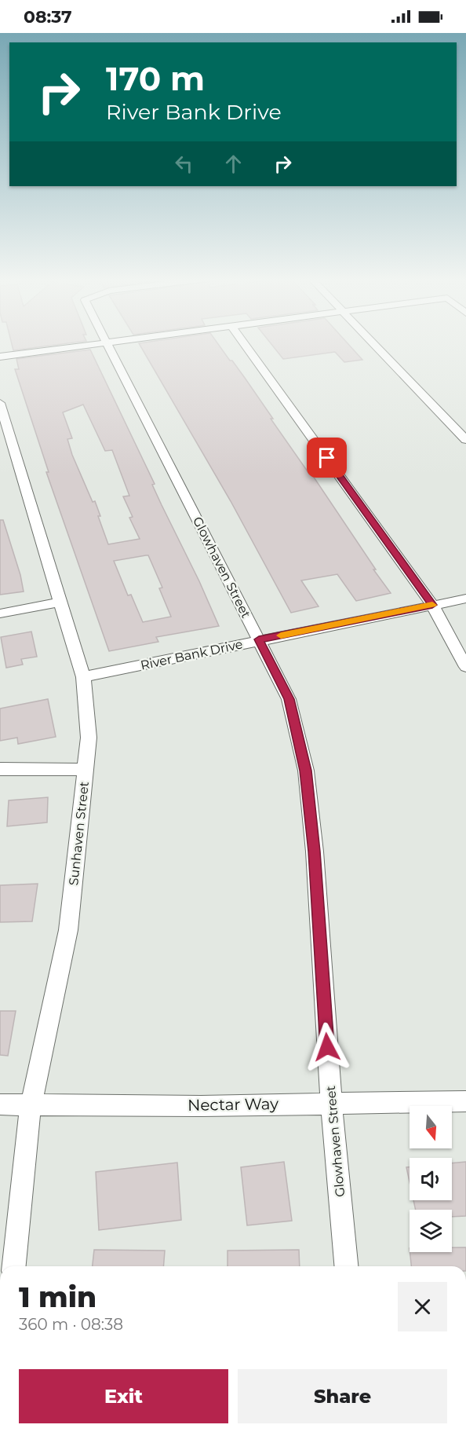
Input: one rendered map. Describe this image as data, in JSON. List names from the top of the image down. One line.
{"streets":{"street":["Glowhaven Street","River Bank Drive","Sunhaven Street","Nectar Way"]},"crossings":[["Glowhaven Street","River Bank Drive"],["Glowhaven Street","Nectar Way"],["River Bank Drive","Sunhaven Street"],["Sunhaven Street","Nectar Way"]],"north":"bottom","page":{"status":"08:37","turn":["170 m","River Bank Drive"],"heading":["1 min","360 m · 08:38"],"buttons":["Exit","Share"]}}
